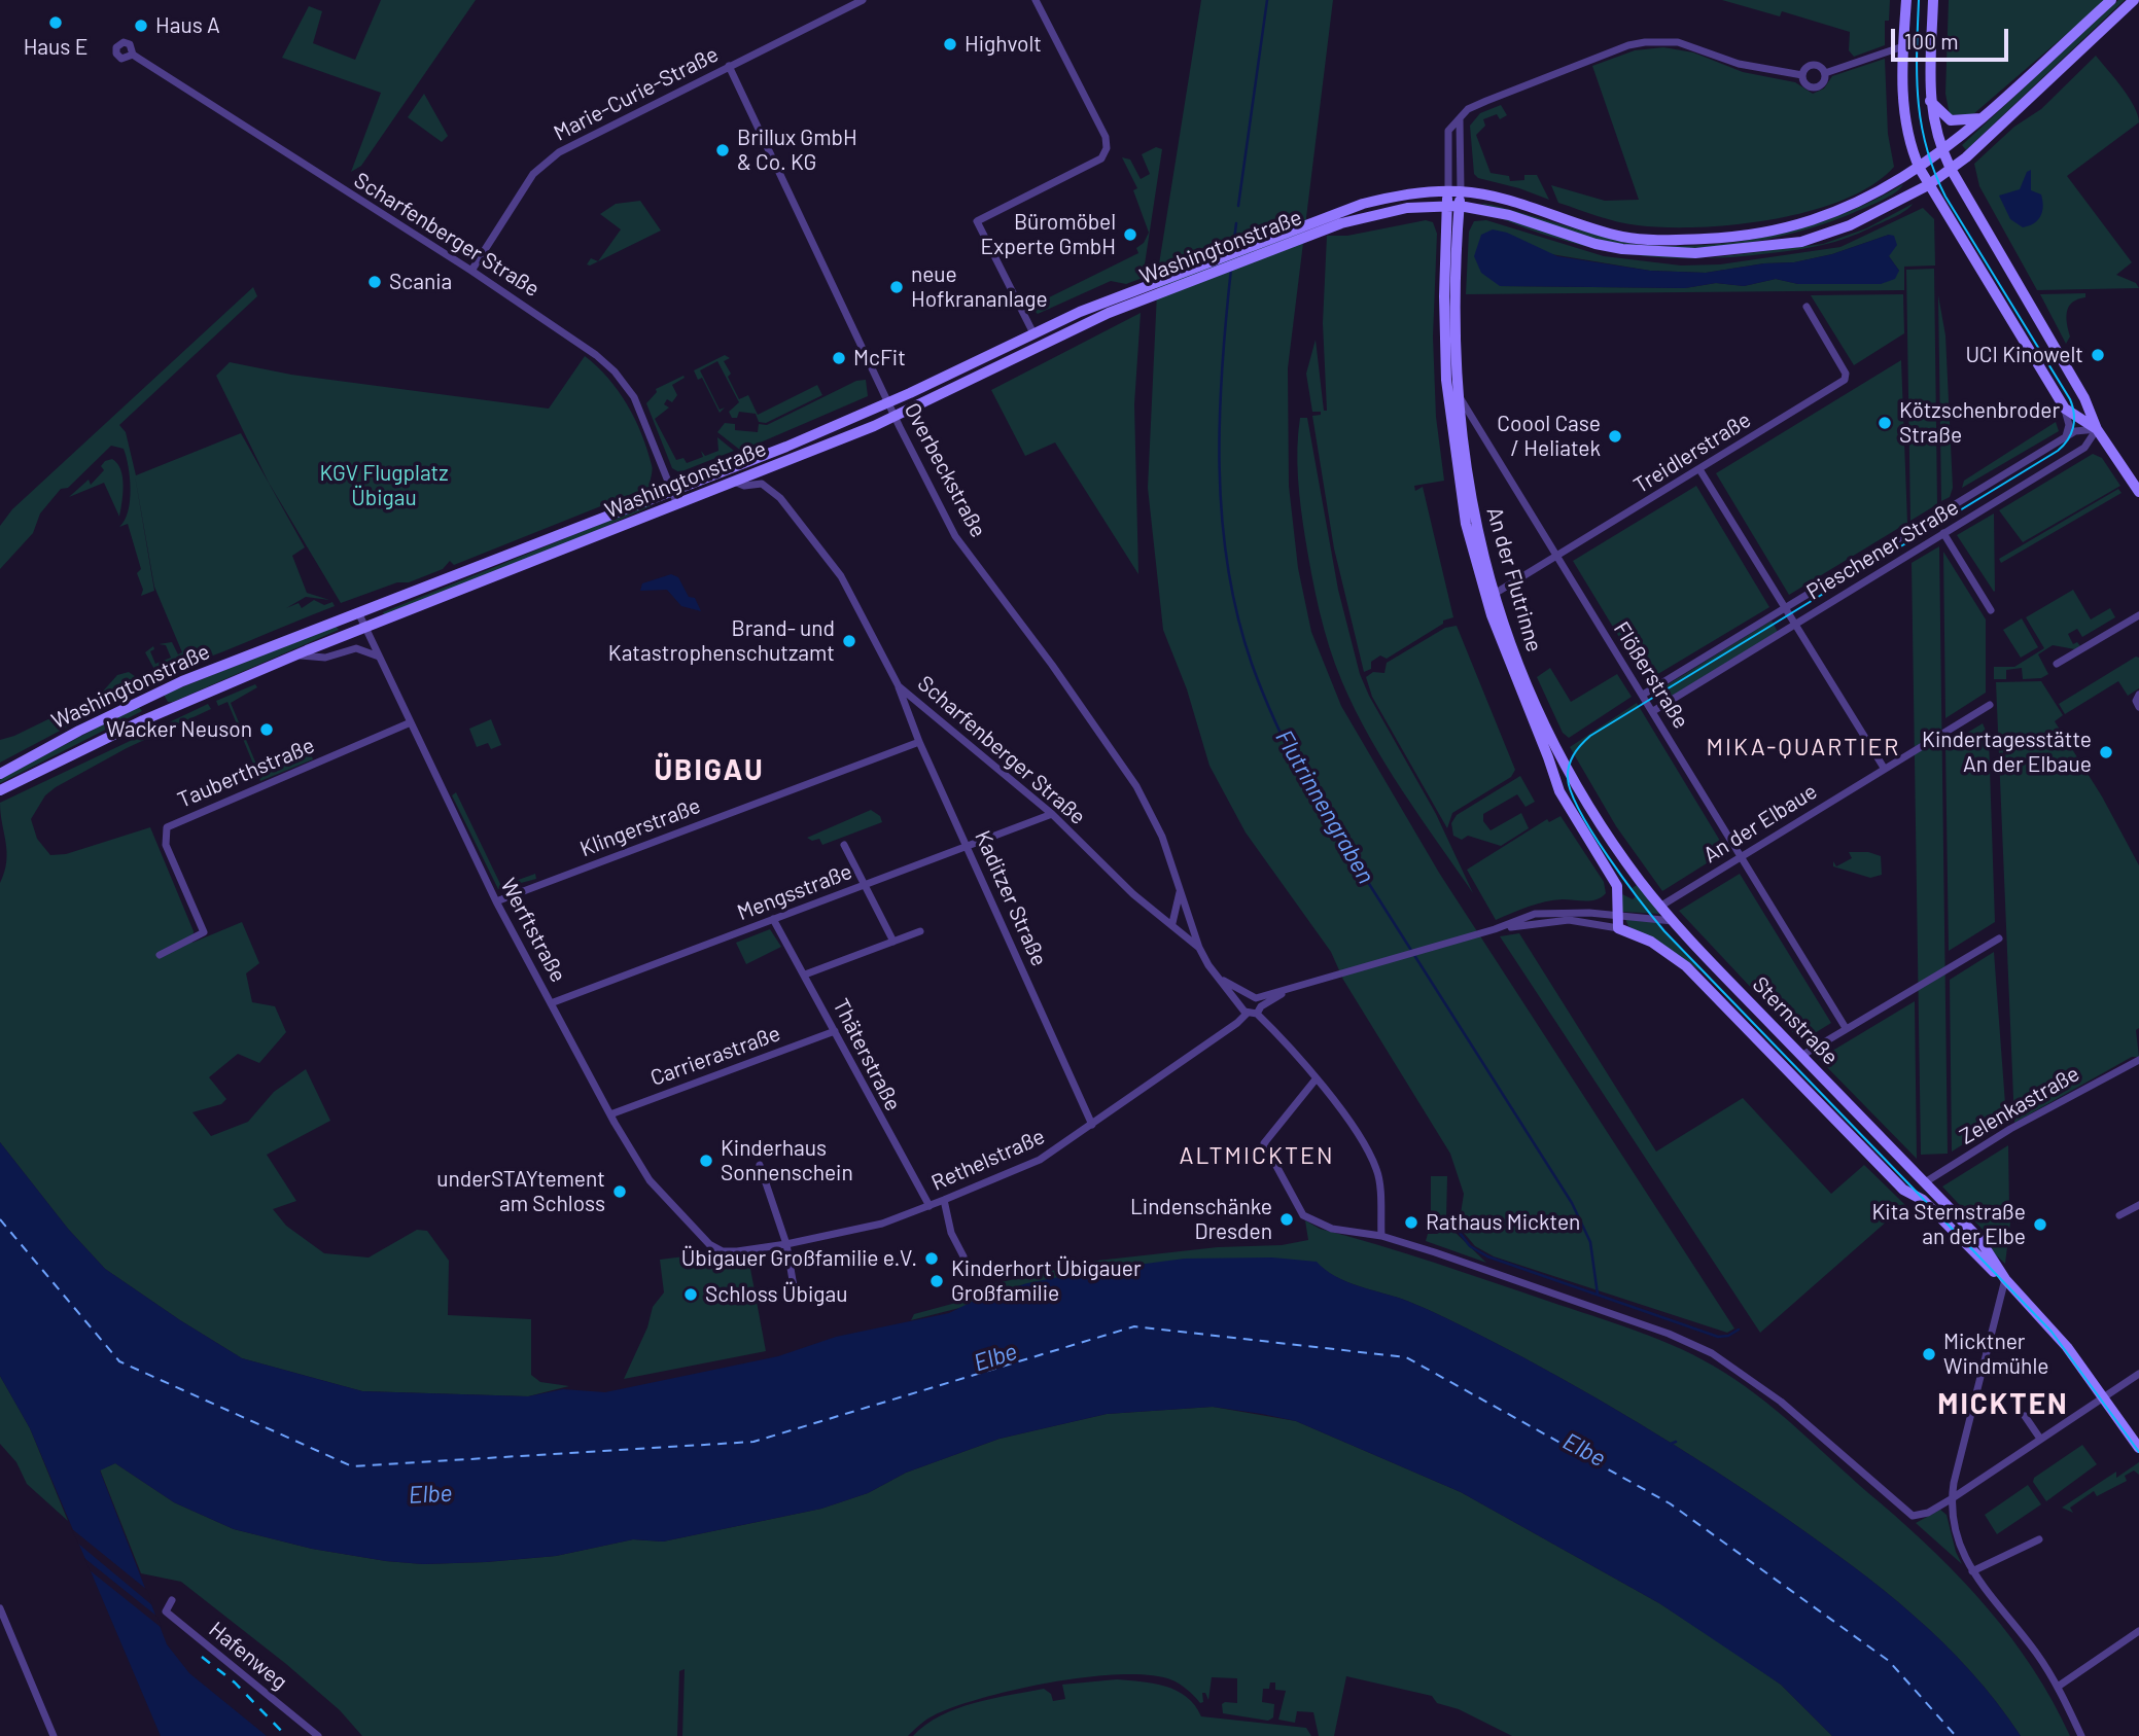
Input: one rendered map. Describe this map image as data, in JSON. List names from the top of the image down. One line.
{"streets":{"main road":["Washingtonstraße","An der Flutrinne","Sternstraße"],"street":["Marie-Curie-Straße","Scharfenberger Straße","Treidlerstraße","Overbeckstraße","Pieschener Straße","Flößerstraße","Tauberthstraße","An der Elbaue","Klingerstraße","Mengsstraße","Kaditzer Straße","Werftstraße","Thäterstraße","Carrierastraße","Zelenkastraße","Rethelstraße","Hafenweg"]},"crossings":[["Marie-Curie-Straße","Scharfenberger Straße"],["Marie-Curie-Straße","Overbeckstraße"],["Scharfenberger Straße","Washingtonstraße"],["Scharfenberger Straße","Overbeckstraße"],["Scharfenberger Straße","Mengsstraße"],["Scharfenberger Straße","Kaditzer Straße"],["Scharfenberger Straße","Sternstraße"],["Scharfenberger Straße","Rethelstraße"],["Washingtonstraße","Overbeckstraße"],["Washingtonstraße","An der Flutrinne"],["Washingtonstraße","Werftstraße"],["Treidlerstraße","An der Flutrinne"],["Treidlerstraße","Flößerstraße"],["Pieschener Straße","Flößerstraße"],["An der Flutrinne","Flößerstraße"],["An der Flutrinne","An der Elbaue"],["An der Flutrinne","Sternstraße"],["Flößerstraße","An der Elbaue"],["Tauberthstraße","Werftstraße"],["Klingerstraße","Kaditzer Straße"],["Klingerstraße","Werftstraße"],["Mengsstraße","Kaditzer Straße"],["Mengsstraße","Werftstraße"],["Mengsstraße","Thäterstraße"],["Kaditzer Straße","Rethelstraße"],["Werftstraße","Carrierastraße"],["Werftstraße","Rethelstraße"],["Sternstraße","Zelenkastraße"],["Sternstraße","Rethelstraße"],["Thäterstraße","Carrierastraße"],["Thäterstraße","Rethelstraße"]],"districts":["MIKA-QUARTIER","ÜBIGAU","ALTMICKTEN","MICKTEN"],"water":["Flutrinnengraben","Elbe"],"parks":["KGV Flugplatz Übigau"],"places":["Haus E","Haus A","Highvolt","Brillux GmbH & Co. KG","Büromöbel Experte GmbH","Scania","neue Hofkrananlage","UCI Kinowelt","McFit","Kötzschenbroder Straße","Coool Case / Heliatek","Brand- und Katastrophenschutzamt","Wacker Neuson","Kindertagesstätte An der Elbaue","Kinderhaus Sonnenschein","underSTAYtement am Schloss","Lindenschänke Dresden","Rathaus Mickten","Kita Sternstraße an der Elbe","Übigauer Großfamilie e.V.","Kinderhort Übigauer Großfamilie","Schloss Übigau","Micktner Windmühle"],"scale_bar":"100 m"}
